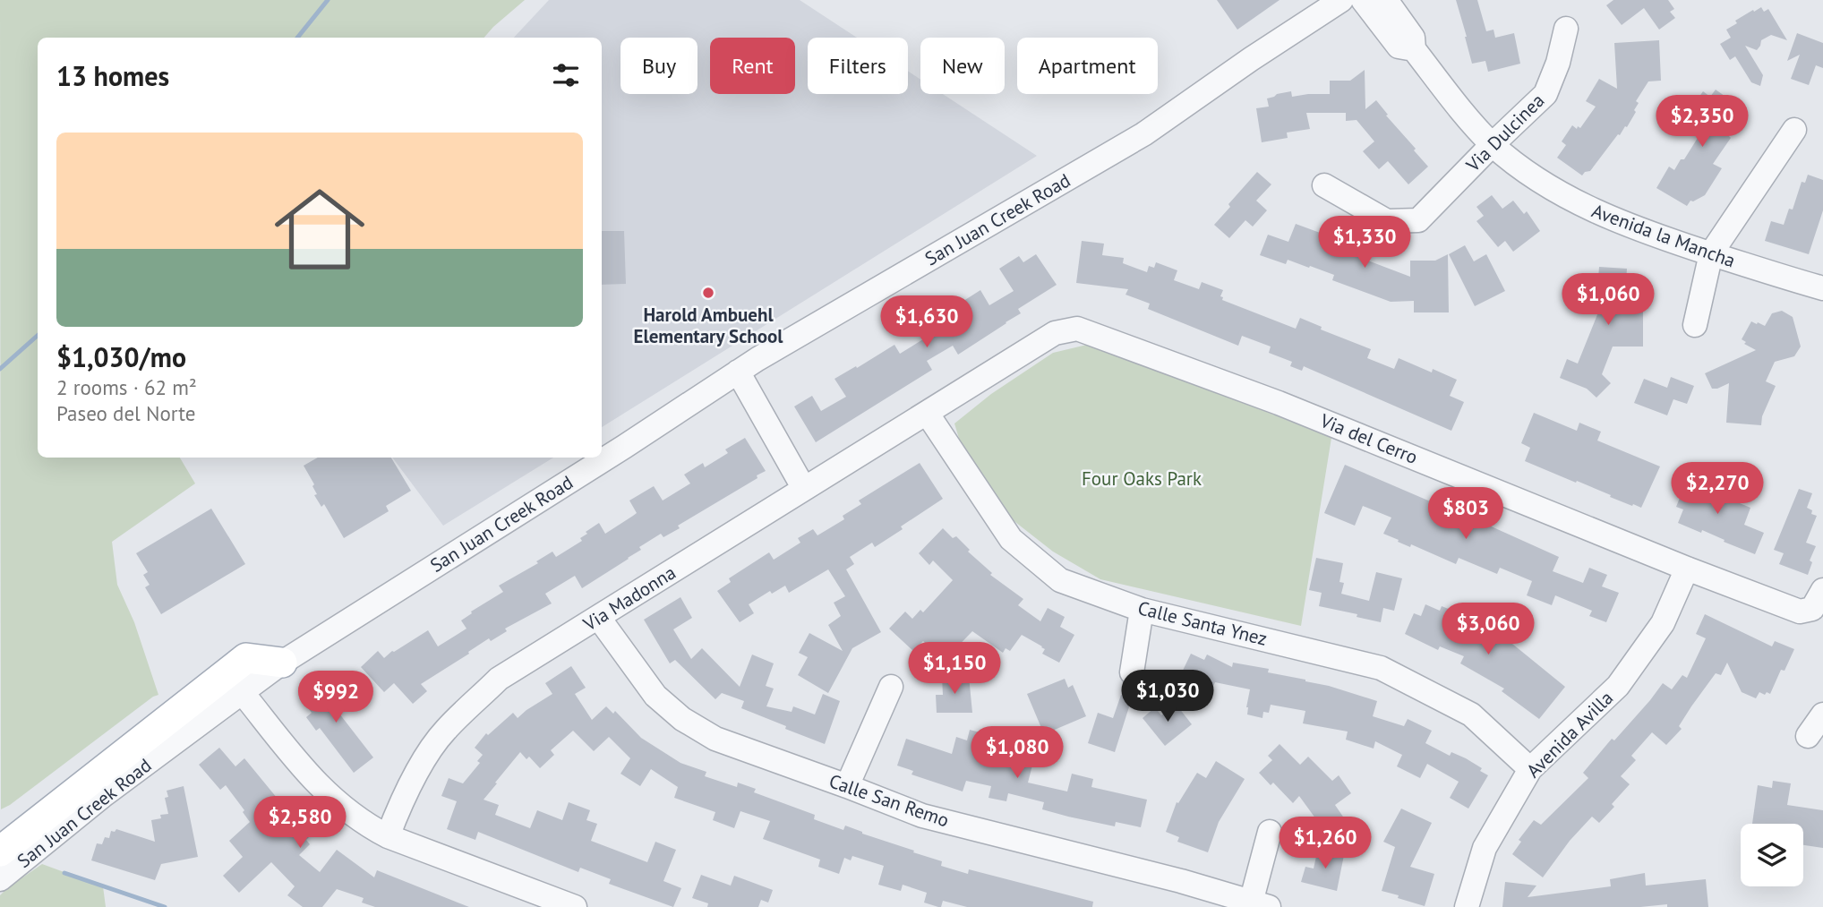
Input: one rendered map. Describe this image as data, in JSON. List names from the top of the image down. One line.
{"streets":{"street":["Via Dulcinea","San Juan Creek Road","Avenida la Mancha","Via del Cerro","Via Madonna","Calle Santa Ynez","Avenida Avilla","Calle San Remo"]},"crossings":[["Via Dulcinea","Avenida la Mancha"],["Via del Cerro","Via Madonna"],["Via del Cerro","Avenida Avilla"],["Via Madonna","Calle Santa Ynez"],["Via Madonna","Calle San Remo"],["Calle Santa Ynez","Avenida Avilla"]],"parks":["Four Oaks Park"],"places":["Harold Ambuehl Elementary School"],"page":{"chip":["Buy","Rent","Filters","New","Apartment"],"heading":"13 homes","price":["$2,350","$1,330","$1,060","$1,630","$2,270","$803","$3,060","$1,150","$1,030","$992","$1,080","$2,580","$1,260"],"list":[{"name":"$1,030/mo","note":"2 rooms · 62 m² · Paseo del Norte"}]}}
